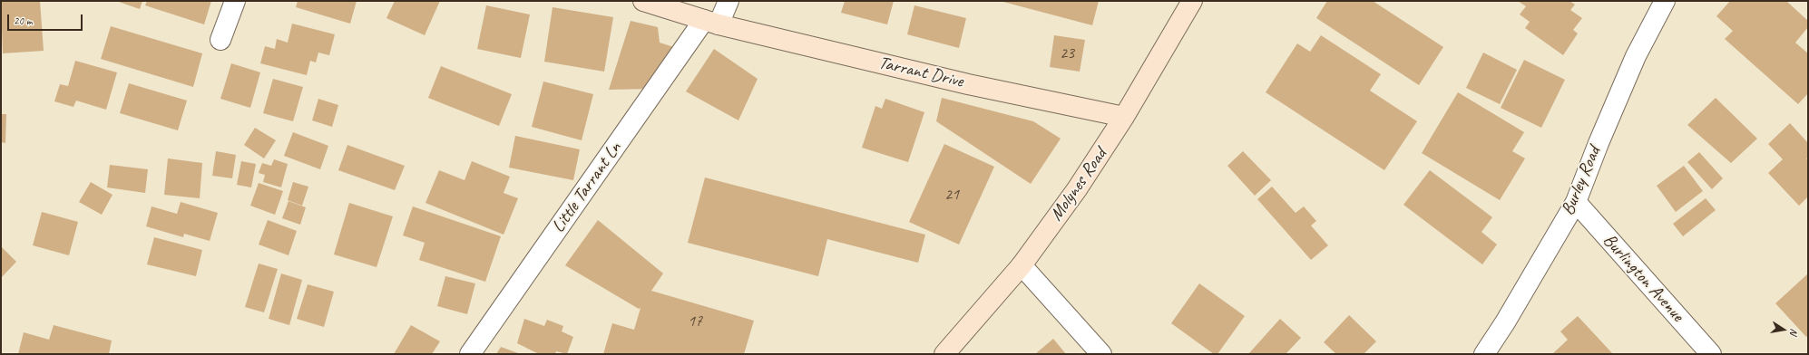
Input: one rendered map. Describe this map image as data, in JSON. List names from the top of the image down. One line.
{"streets":{"street":["Tarrant Drive","Burley Road","Molynes Road","Little Tarrant Ln","Burlington Avenue"]},"crossings":[["Tarrant Drive","Molynes Road"],["Tarrant Drive","Little Tarrant Ln"],["Burley Road","Burlington Avenue"]],"house_numbers":["23","21","17"],"scale_bar":"20 m","north":"right"}
